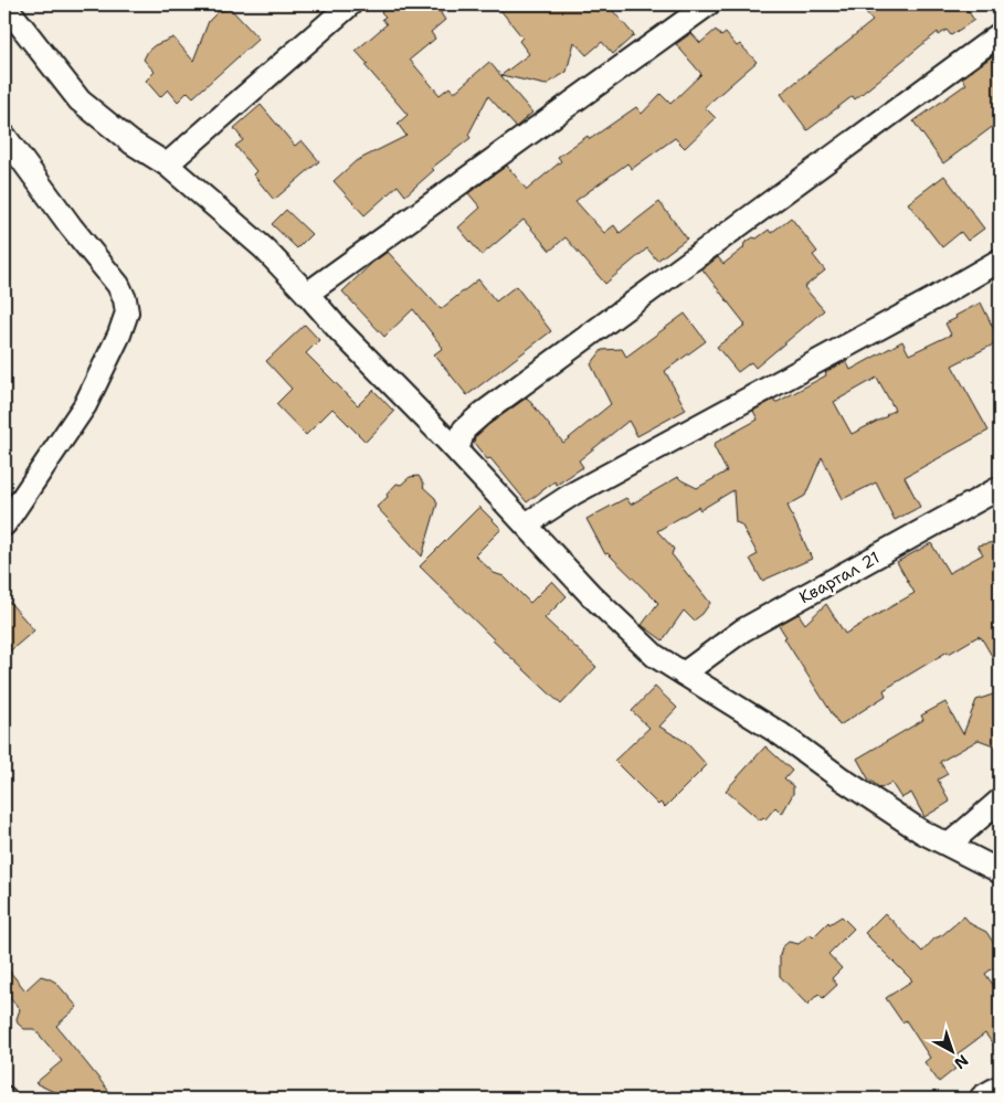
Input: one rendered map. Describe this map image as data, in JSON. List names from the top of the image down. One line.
{"streets":{"street":["Квартал 21"]},"north":"bottom right"}
